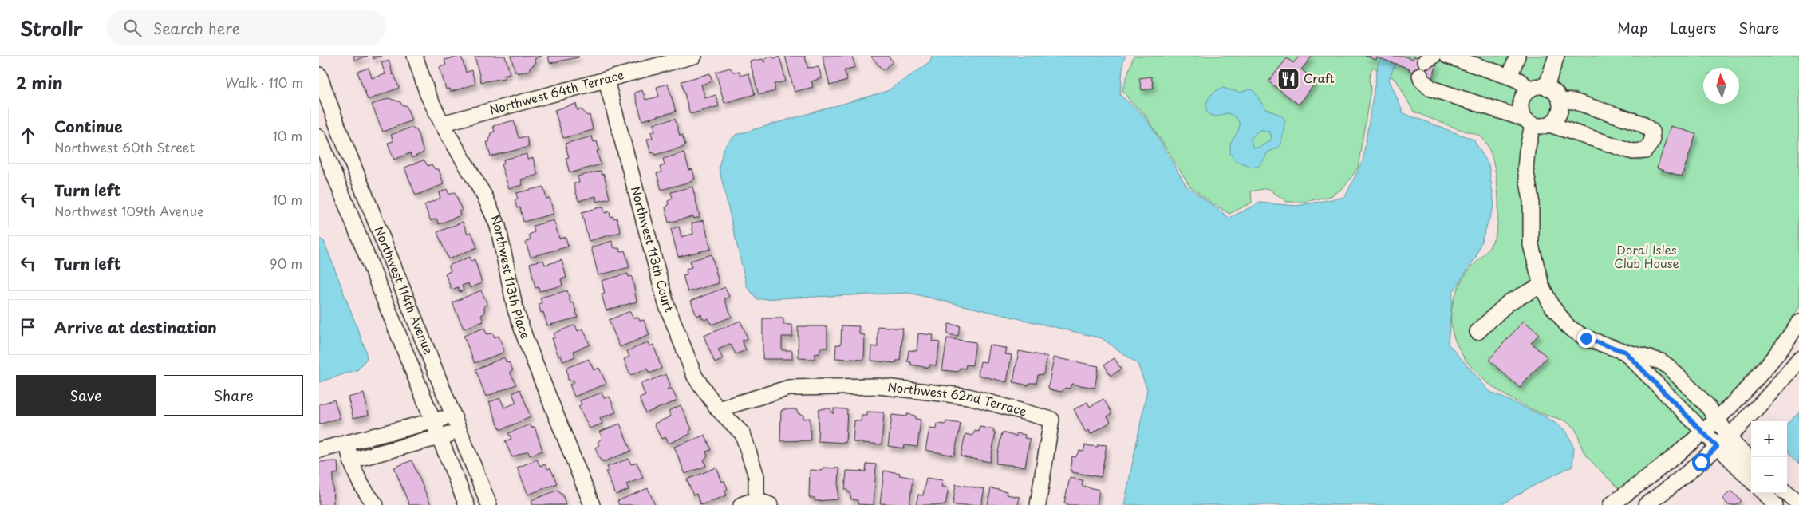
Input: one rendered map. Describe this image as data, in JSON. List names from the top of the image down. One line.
{"streets":{"street":["Northwest 64th Terrace","Northwest 113th Court","Northwest 113th Place","Northwest 114th Avenue","Northwest 62nd Terrace"]},"crossings":[["Northwest 64th Terrace","Northwest 113th Court"],["Northwest 64th Terrace","Northwest 113th Place"],["Northwest 113th Court","Northwest 62nd Terrace"]],"parks":["Doral Isles Club House"],"places":{"restaurant":["Craft"]},"north":"top","page":{"header":"Strollr","search":"Search here","nav":["Map","Layers","Share"],"heading":["2 min","Walk · 110 m"],"list":[["Continue","Northwest 60th Street","10 m"],["Turn left","Northwest 109th Avenue","10 m"],["Turn left","90 m"],"Arrive at destination"],"buttons":["Save","Share"],"map_buttons":["+","−"]}}
